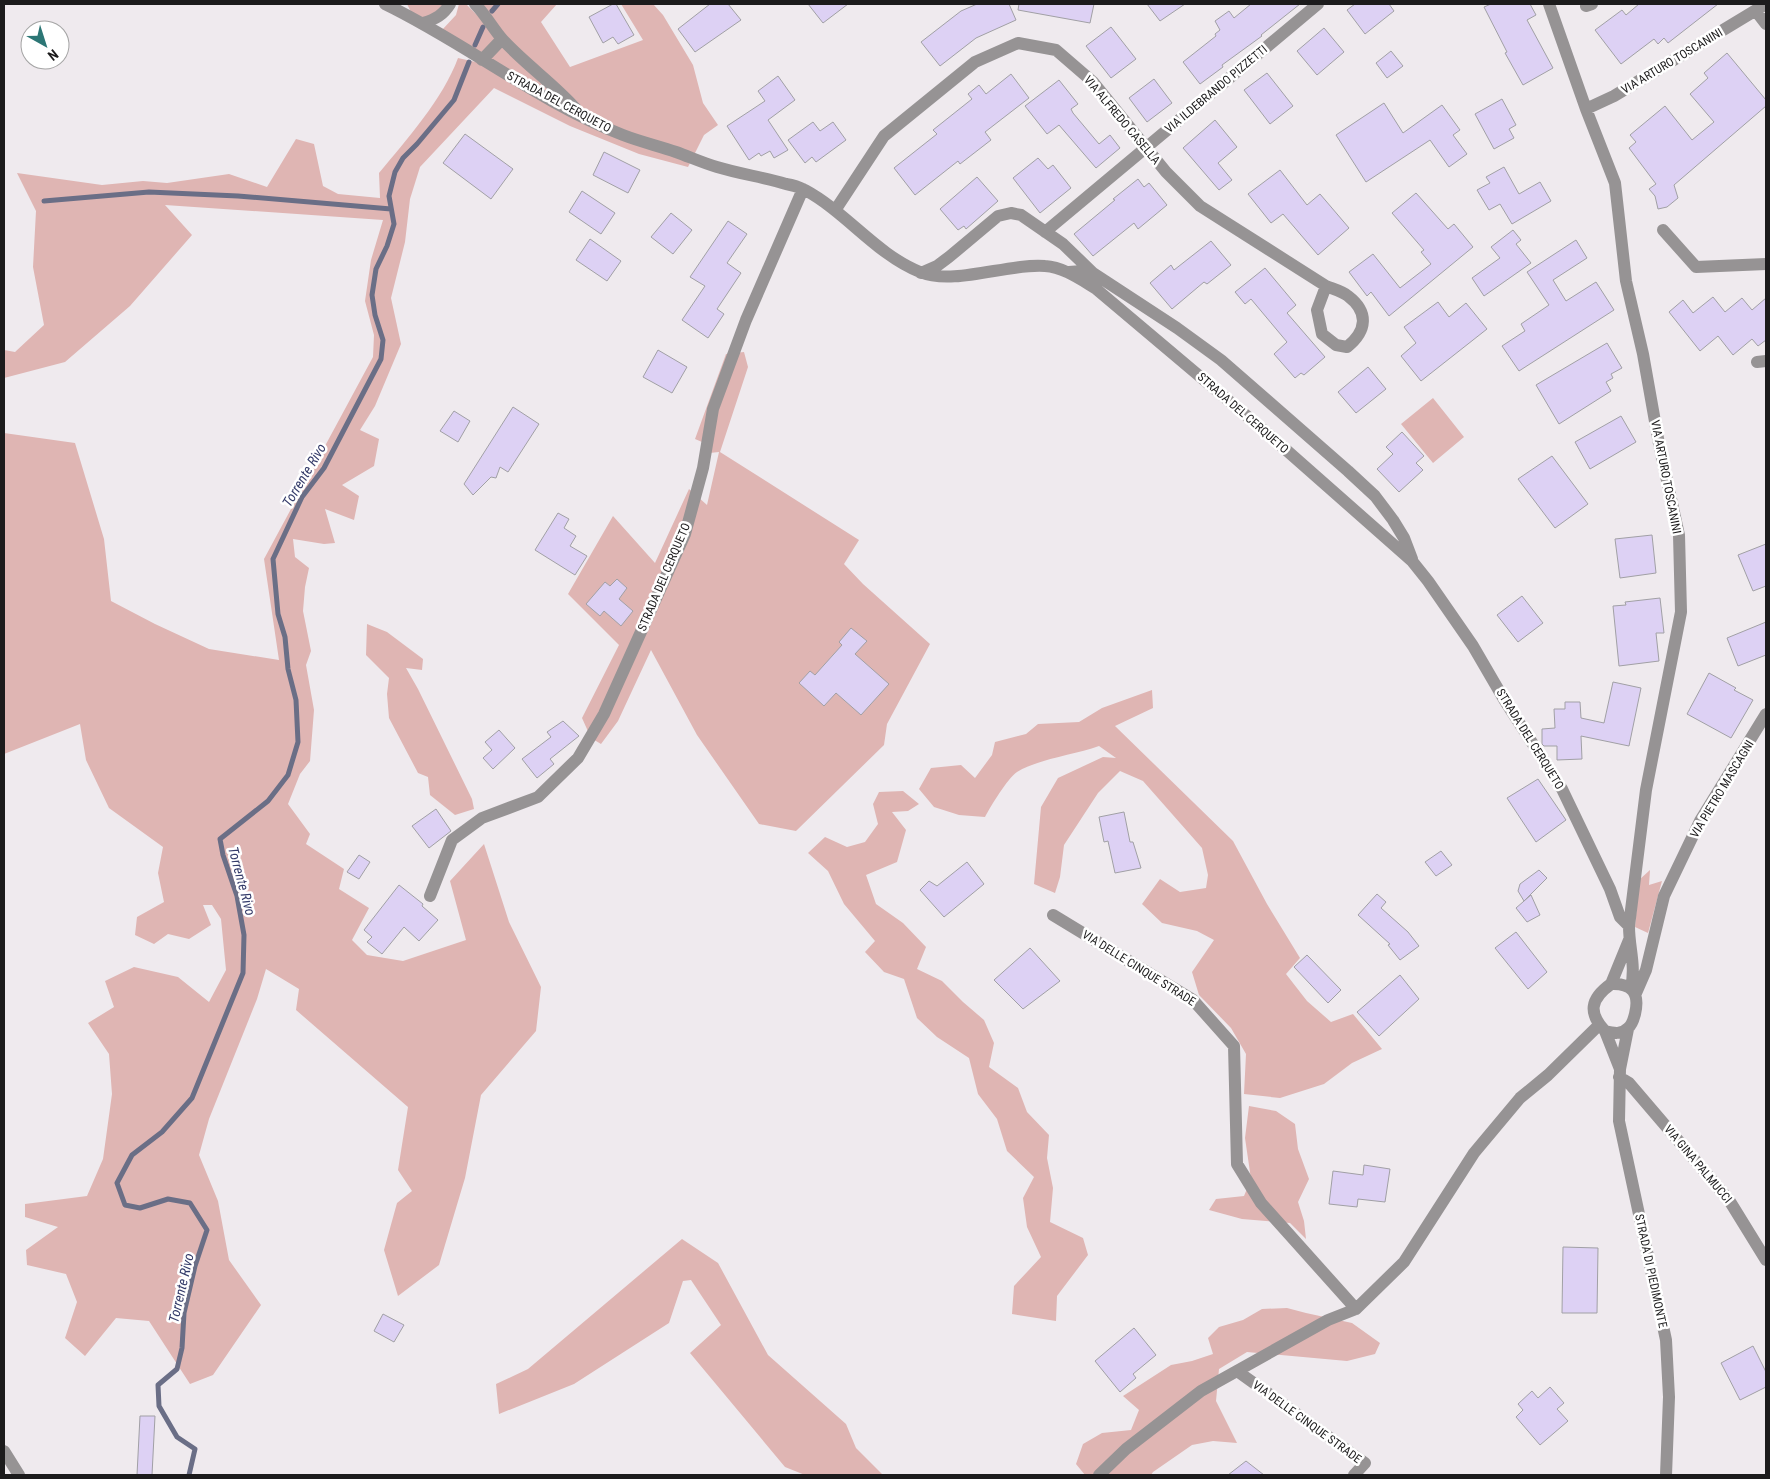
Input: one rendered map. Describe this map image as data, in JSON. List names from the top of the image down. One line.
{"streets":{"street":["VIA ARTURO TOSCANINI","VIA ILDEBRANDO PIZZETTI","STRADA DEL CERQUETO","VIA ALFREDO CASELLA","VIA PIETRO MASCAGNI","VIA DELLE CINQUE STRADE","VIA GINA PALMUCCI","STRADA DI PIEDIMONTE"]},"crossings":[["VIA ARTURO TOSCANINI","STRADA DEL CERQUETO"],["VIA ARTURO TOSCANINI","VIA PIETRO MASCAGNI"],["VIA ARTURO TOSCANINI","VIA DELLE CINQUE STRADE"],["VIA ARTURO TOSCANINI","STRADA DI PIEDIMONTE"],["VIA ILDEBRANDO PIZZETTI","STRADA DEL CERQUETO"],["VIA ILDEBRANDO PIZZETTI","VIA ALFREDO CASELLA"],["STRADA DEL CERQUETO","VIA ALFREDO CASELLA"],["VIA PIETRO MASCAGNI","VIA DELLE CINQUE STRADE"],["VIA PIETRO MASCAGNI","STRADA DI PIEDIMONTE"],["VIA DELLE CINQUE STRADE","STRADA DI PIEDIMONTE"],["VIA GINA PALMUCCI","STRADA DI PIEDIMONTE"]],"water":["Torrente Rivo"],"north":"bottom right"}
